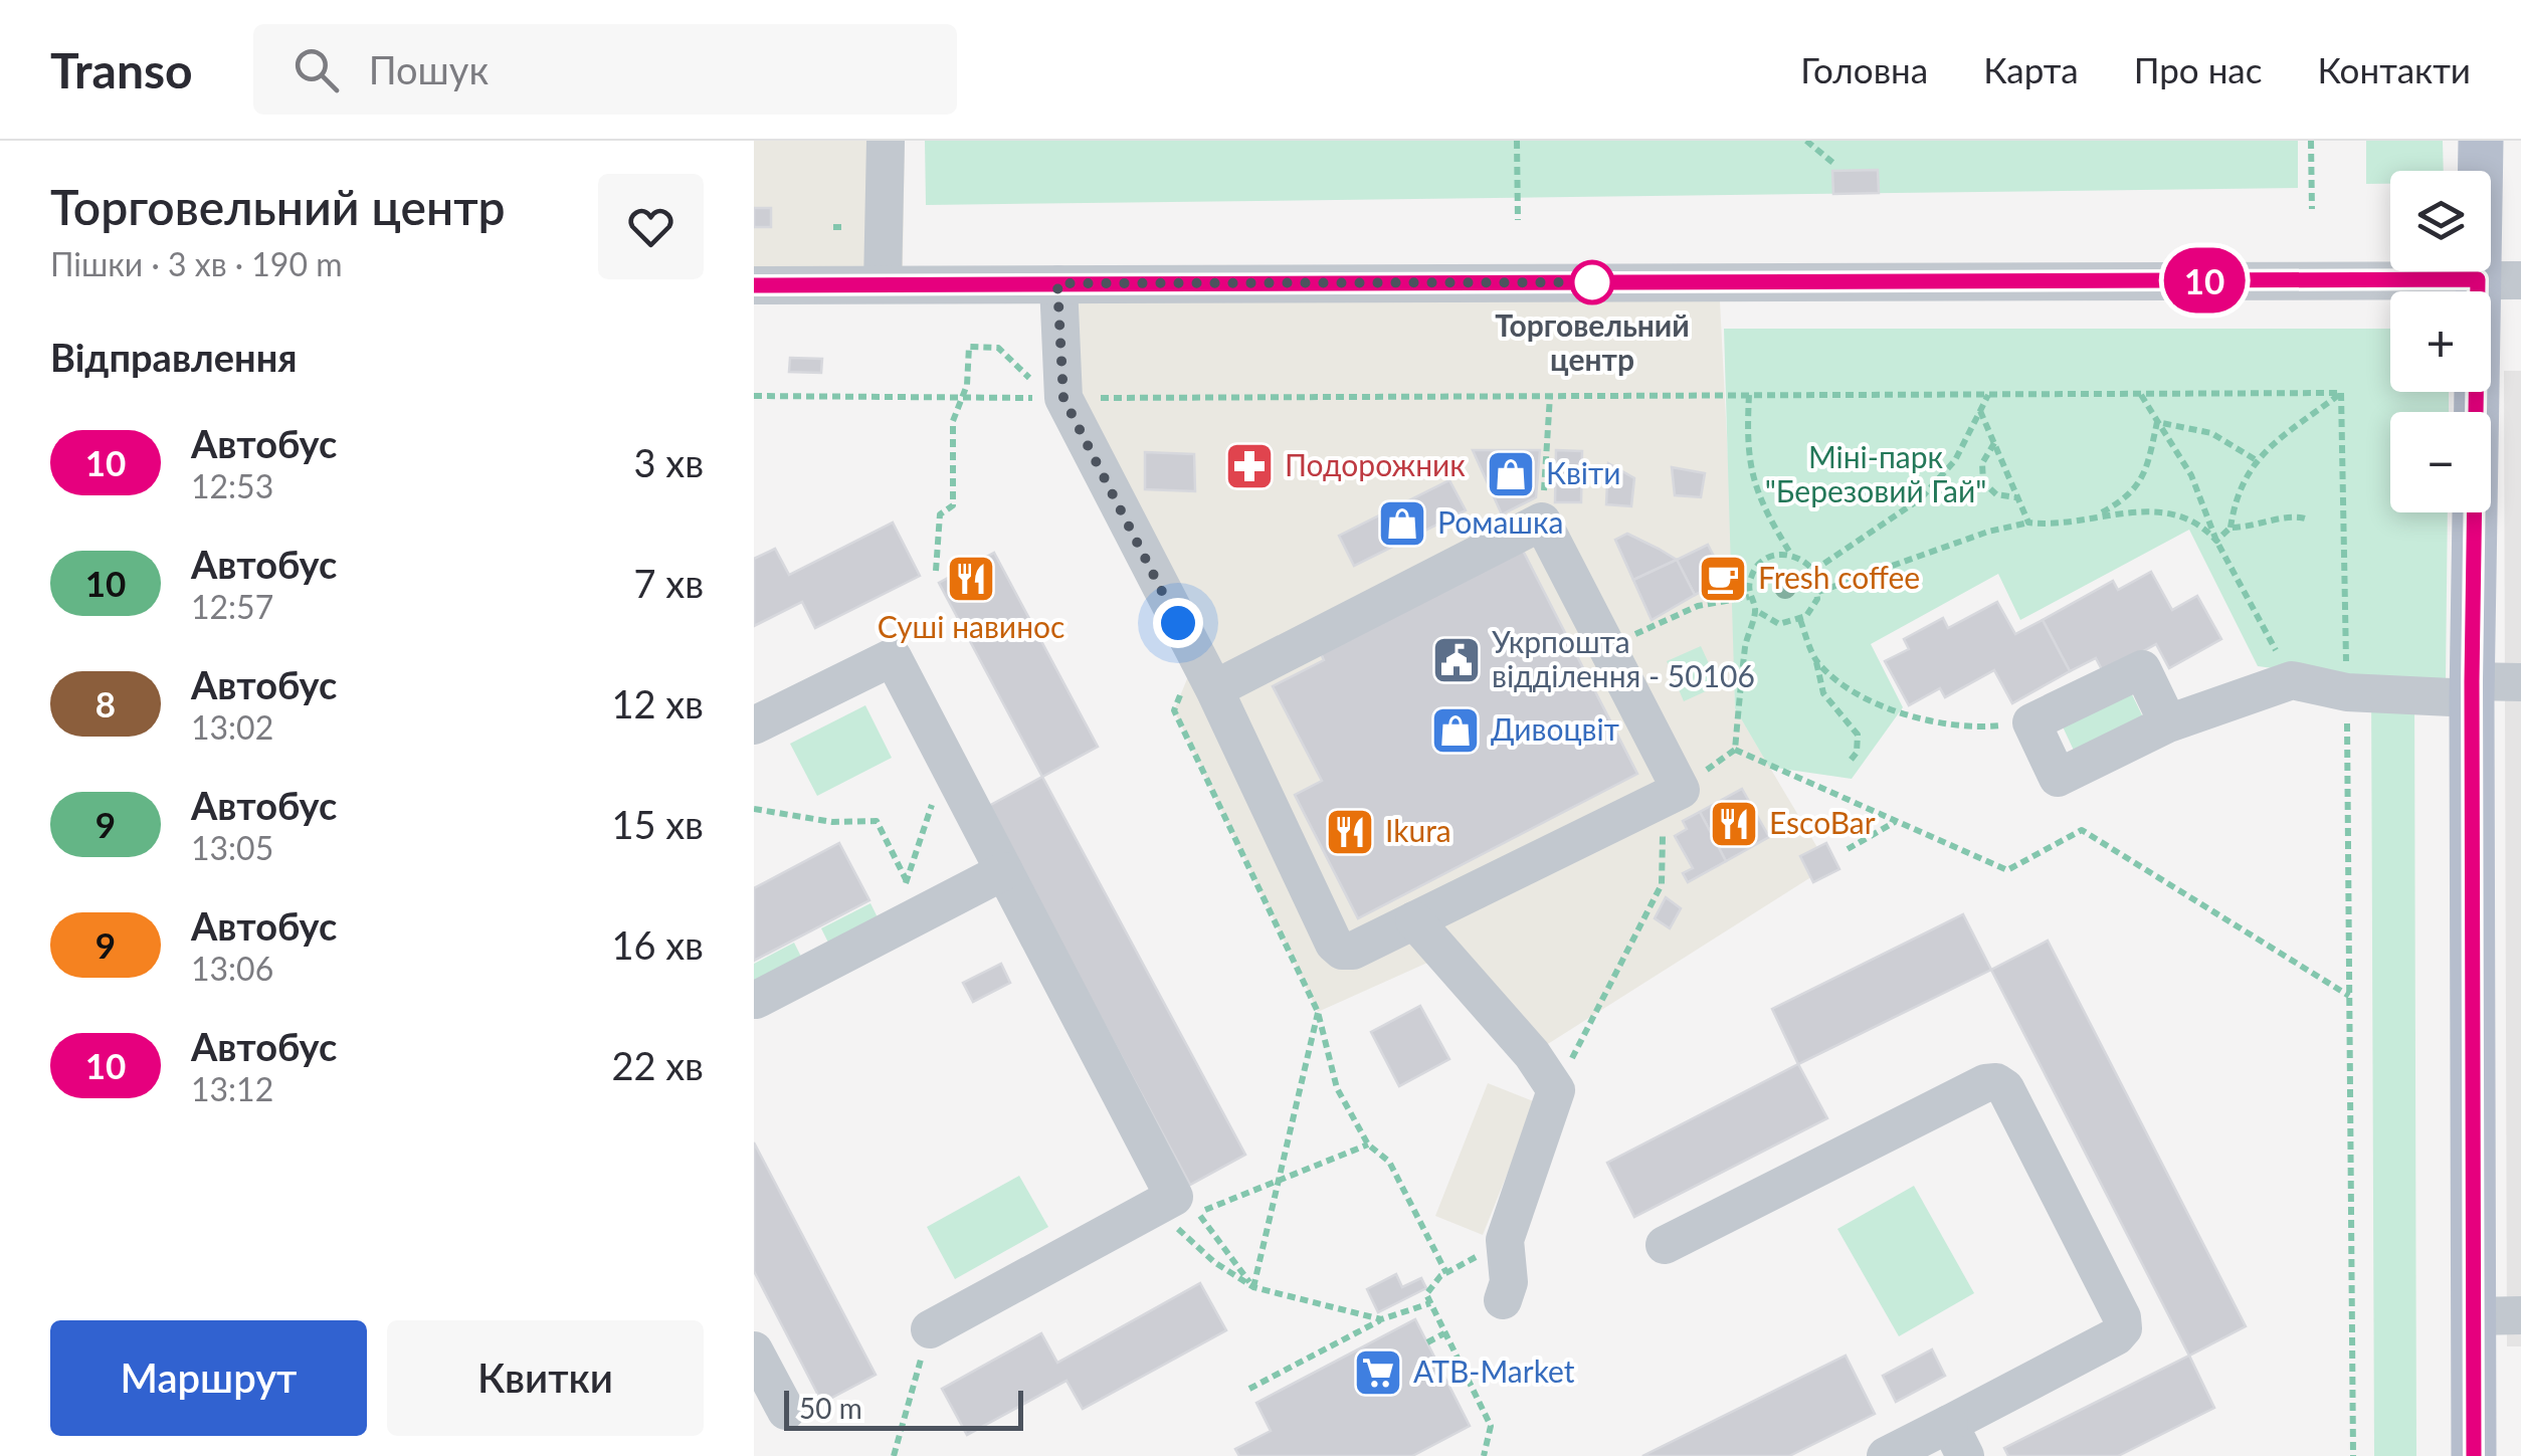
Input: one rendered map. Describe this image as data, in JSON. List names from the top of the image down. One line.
{"parks":["Міні-парк \"Березовий Гай\""],"places":{"other":["Торговельний центр"],"pharmacy":["Подорожник"],"shop":["Квіти","Ромашка","Дивоцвіт"],"restaurant":["Суші навинос","EscoBar","Ikura"],"cafe":["Fresh coffee"],"public building":["Укрпошта відділення - 50106"],"supermarket":["ATB-Market"]},"lines":["bus line 10"],"scale_bar":"50 m","page":{"header":"Transo","search":"Пошук","nav":["Головна","Карта","Про нас","Контакти"],"heading":[["Торговельний центр","Пішки · 3 хв · 190 m"],"Відправлення"],"on_map":"10","map_buttons":["+","−"],"list":[{"mark":"10","name":"Автобус","note":"12:53","value":"3 хв"},{"mark":"10","name":"Автобус","note":"12:57","value":"7 хв"},{"mark":"8","name":"Автобус","note":"13:02","value":"12 хв"},{"mark":"9","name":"Автобус","note":"13:05","value":"15 хв"},{"mark":"9","name":"Автобус","note":"13:06","value":"16 хв"},{"mark":"10","name":"Автобус","note":"13:12","value":"22 хв"}],"buttons":["Маршрут","Квитки"],"scale":"50 m"}}
